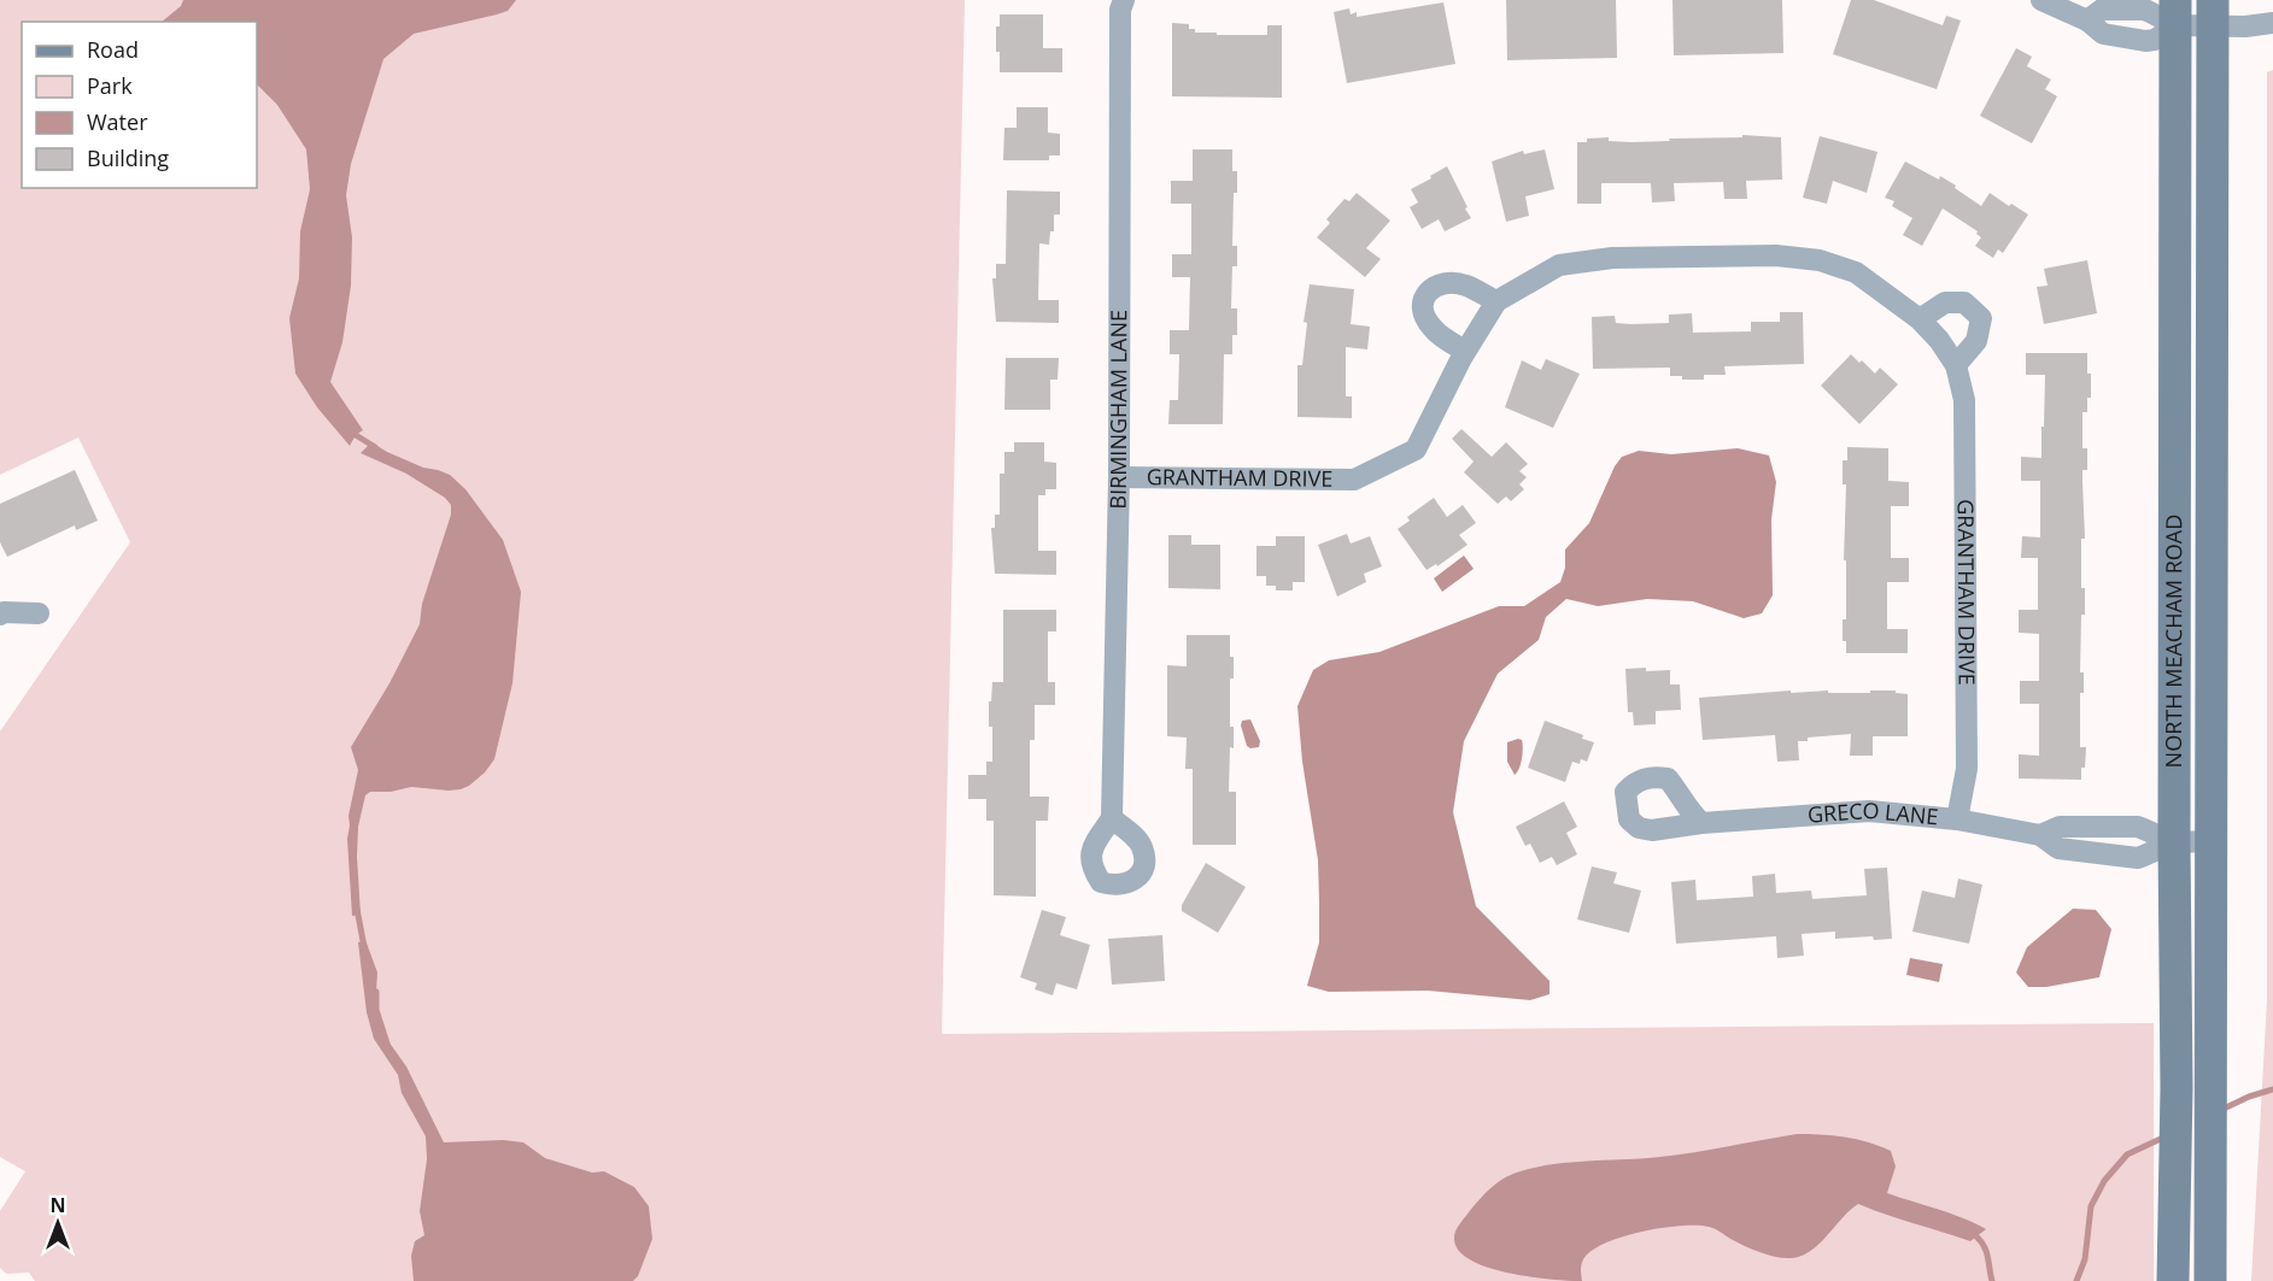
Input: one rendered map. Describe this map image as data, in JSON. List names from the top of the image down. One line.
{"streets":{"main road":["NORTH MEACHAM ROAD"],"street":["BIRMINGHAM LANE","GRANTHAM DRIVE","GRECO LANE"]},"crossings":[["BIRMINGHAM LANE","GRANTHAM DRIVE"],["GRANTHAM DRIVE","GRECO LANE"],["NORTH MEACHAM ROAD","GRECO LANE"]],"legend":["Road","Park","Water","Building"],"north":"top"}
